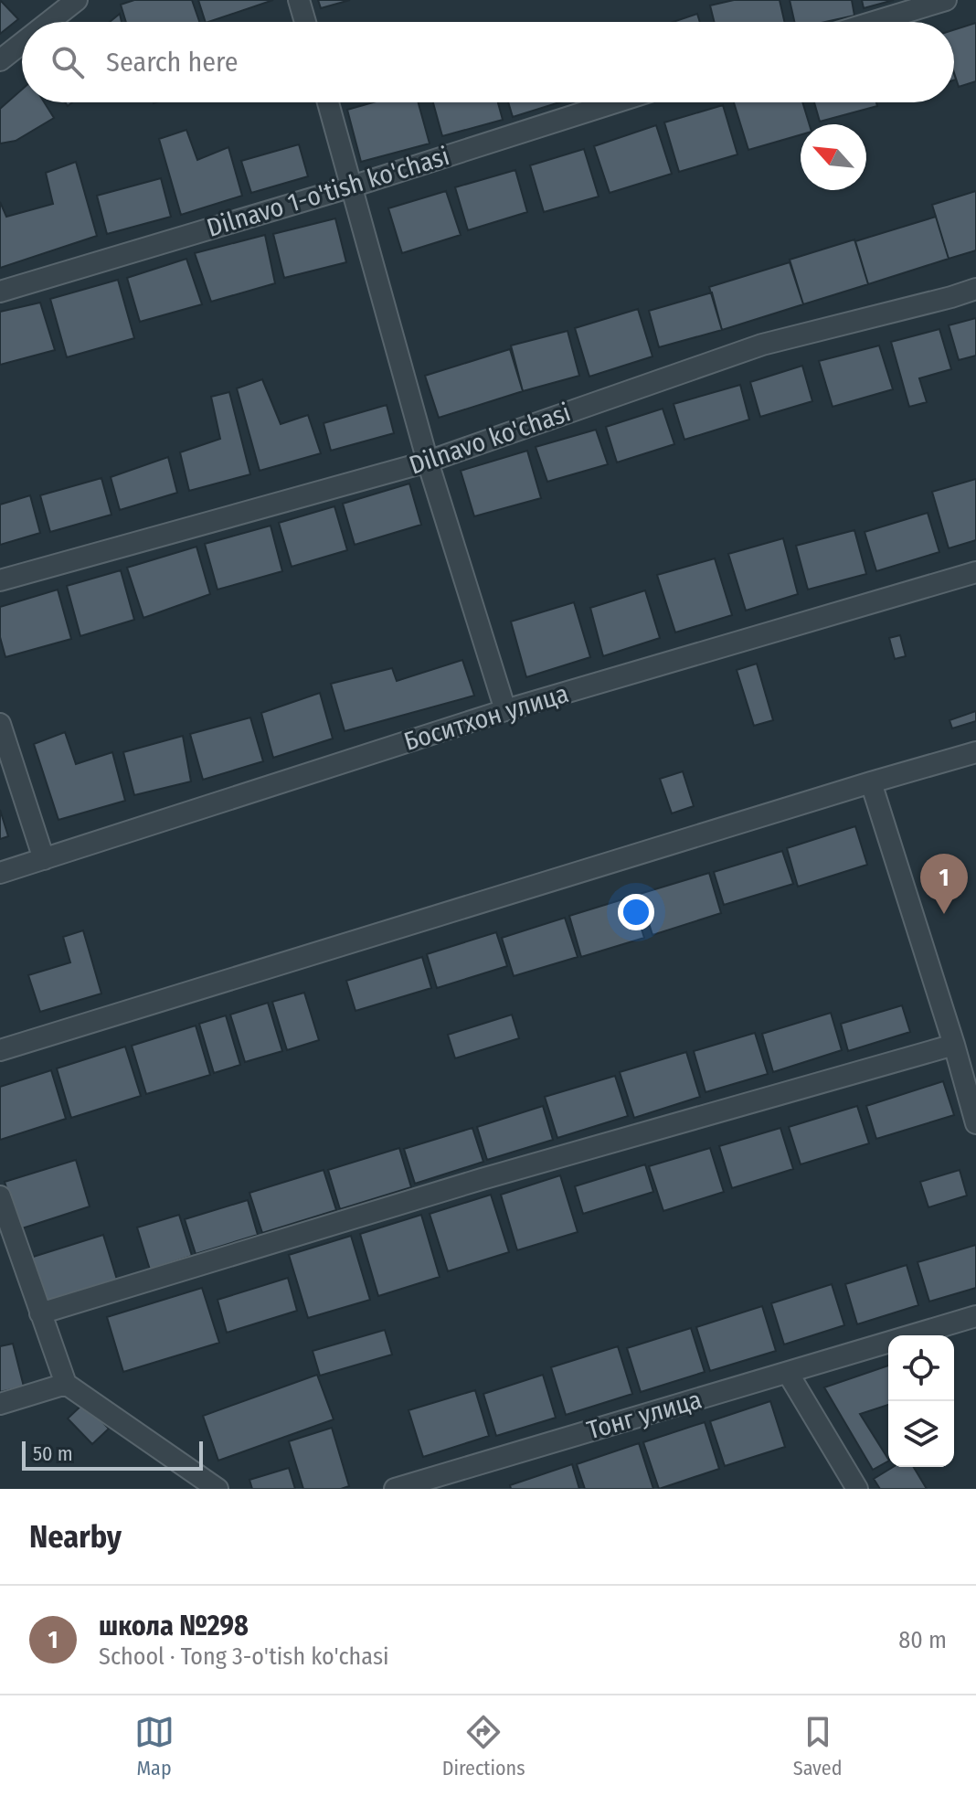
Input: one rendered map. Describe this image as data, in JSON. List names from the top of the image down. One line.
{"streets":{"street":["Dilnavo 1-o'tish ko'chasi","Dilnavo ko'chasi","Боситхон улица","Тонг улица"]},"scale_bar":"50 m","north":"top left","page":{"search":"Search here","pins":"1","scale":"50 m","heading":"Nearby","list":[{"mark":"1","name":"школа №298","note":"School · Tong 3-o'tish ko'chasi","value":"80 m"}],"nav":["Map","Directions","Saved"]}}
